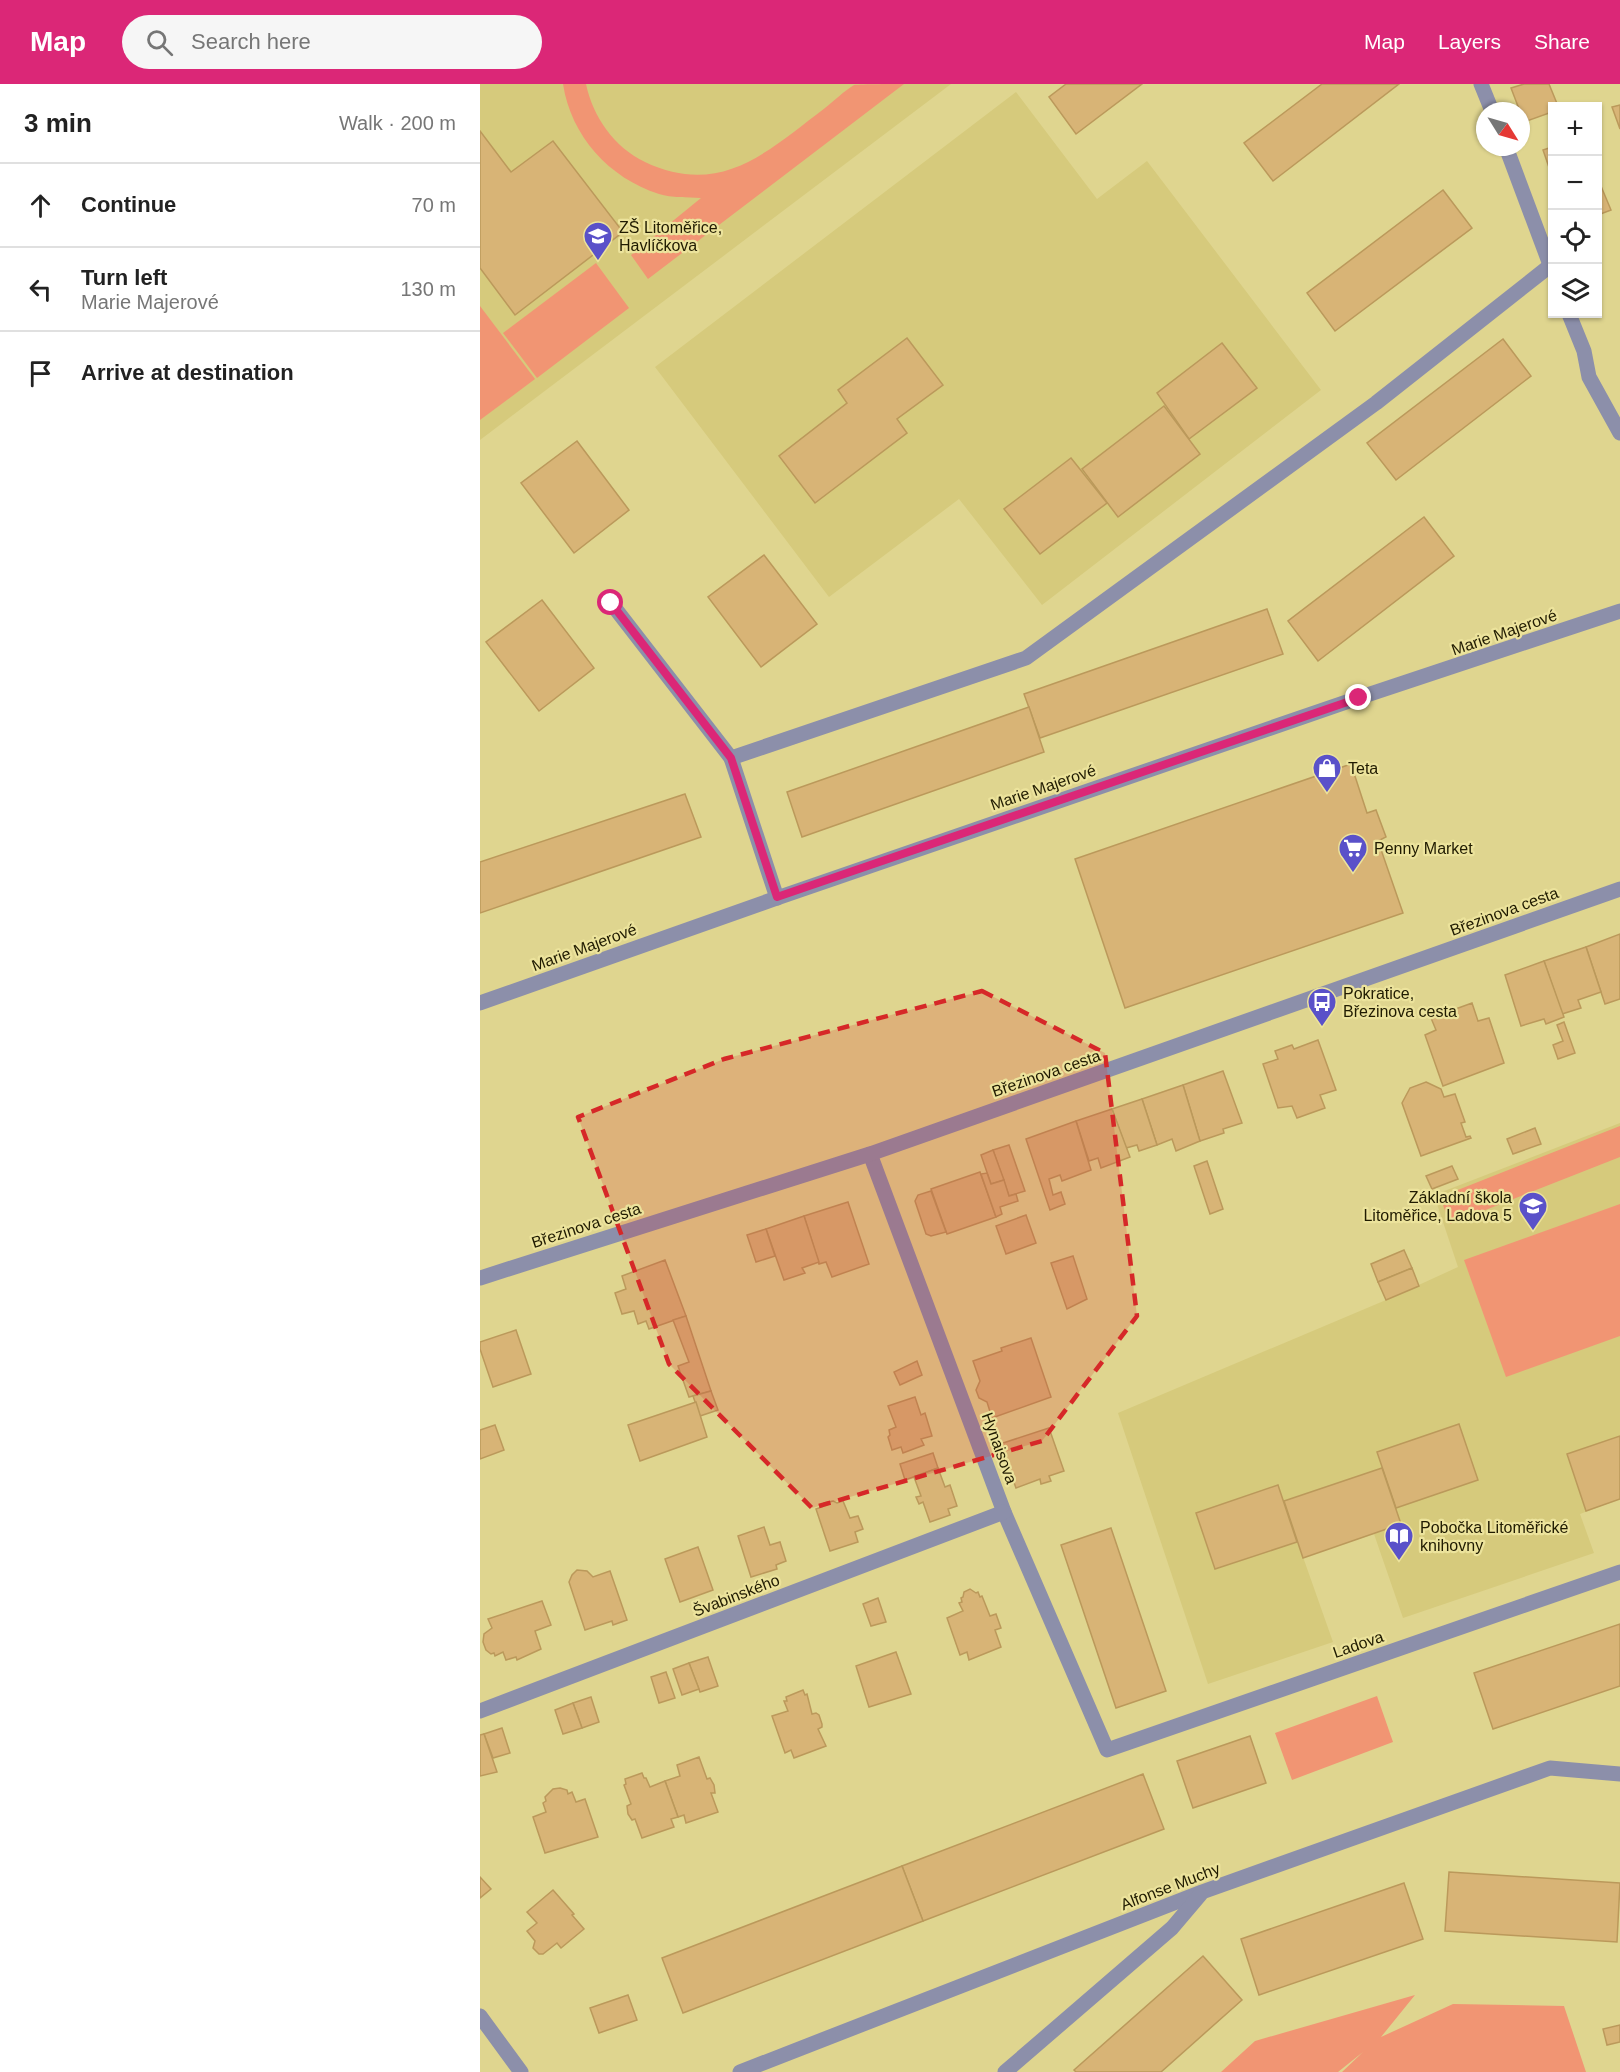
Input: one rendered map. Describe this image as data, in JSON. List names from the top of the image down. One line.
{"streets":{"street":["Marie Majerové","Březinova cesta","Hynaisova","Švabinského","Ladova","Alfonse Muchy"]},"crossings":[["Březinova cesta","Hynaisova"],["Hynaisova","Švabinského"],["Hynaisova","Ladova"]],"places":{"school or university":["ZŠ Litoměřice, Havlíčkova","Základní škola Litoměřice, Ladova 5"],"shop":["Teta"],"supermarket":["Penny Market"],"bus stop":["Pokratice, Březinova cesta"],"library":["Pobočka Litoměřické knihovny"]},"north":"bottom right","page":{"header":"Map","search":"Search here","nav":["Map","Layers","Share"],"heading":["3 min","Walk · 200 m"],"map_buttons":["+","−"],"list":[["Continue","70 m"],["Turn left","Marie Majerové","130 m"],"Arrive at destination"]}}
